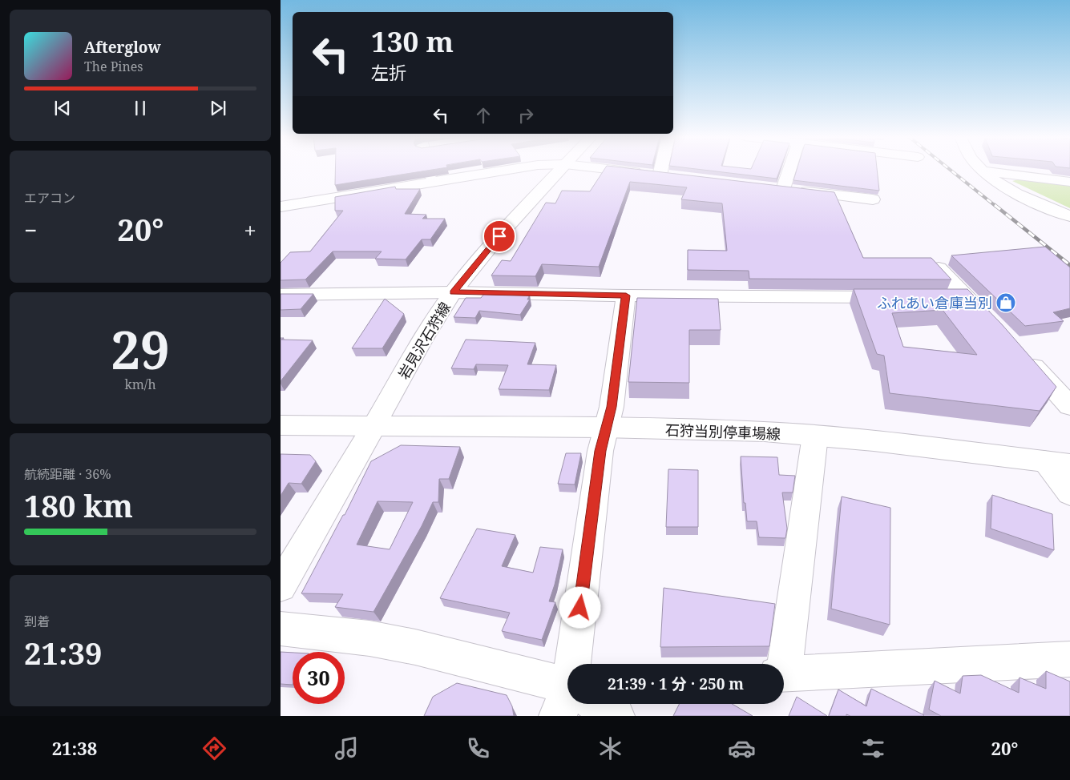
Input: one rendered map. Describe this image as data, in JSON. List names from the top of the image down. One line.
{"streets":{"street":["岩見沢石狩線","石狩当別停車場線"]},"crossings":[["岩見沢石狩線","石狩当別停車場線"]],"places":{"shop":["ふれあい倉庫当別"]},"page":{"turn":["130 m","左折"],"song":["Afterglow","The Pines"],"tile":["エアコン",["29","km/h"],["航続距離 · 36%","180 km"],["到着","21:39"]],"heat":["−","20°","+"],"limit":"30","trip":"21:39 · 1 分 · 250 m","tabs":["21:38","20°"]}}
